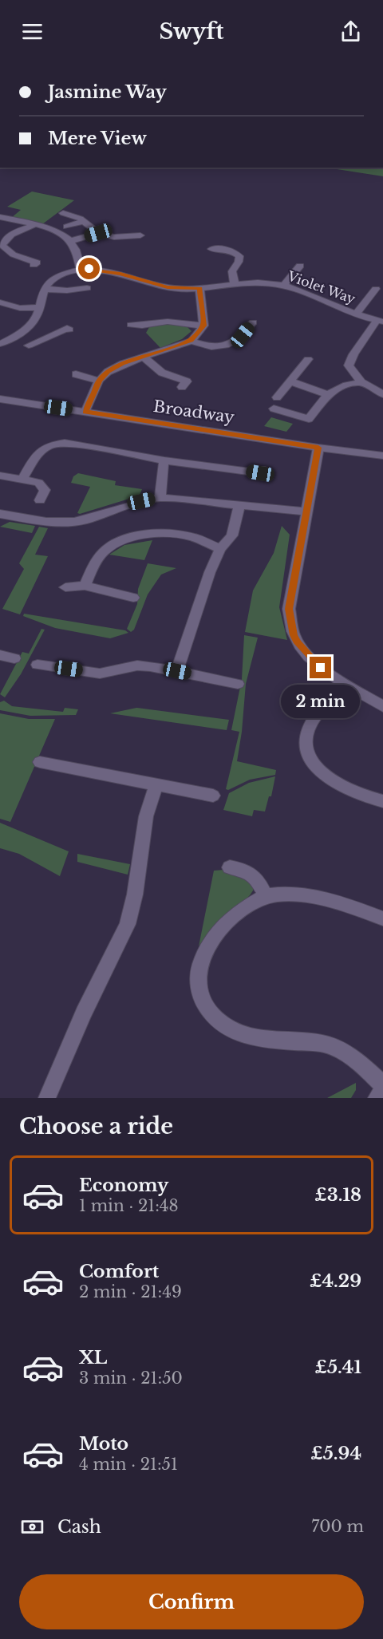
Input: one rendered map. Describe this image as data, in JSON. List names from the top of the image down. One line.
{"streets":{"street":["Violet Way","Broadway"]},"page":{"header":"Swyft","banner":["Jasmine Way","Mere View"],"bubble":"2 min","heading":"Choose a ride","list":[{"name":"Economy","note":"1 min · 21:48","value":"£3.18"},{"name":"Comfort","note":"2 min · 21:49","value":"£4.29"},{"name":"XL","note":"3 min · 21:50","value":"£5.41"},{"name":"Moto","note":"4 min · 21:51","value":"£5.94"}],"pay":["Cash","700 m"],"buttons":"Confirm"}}
